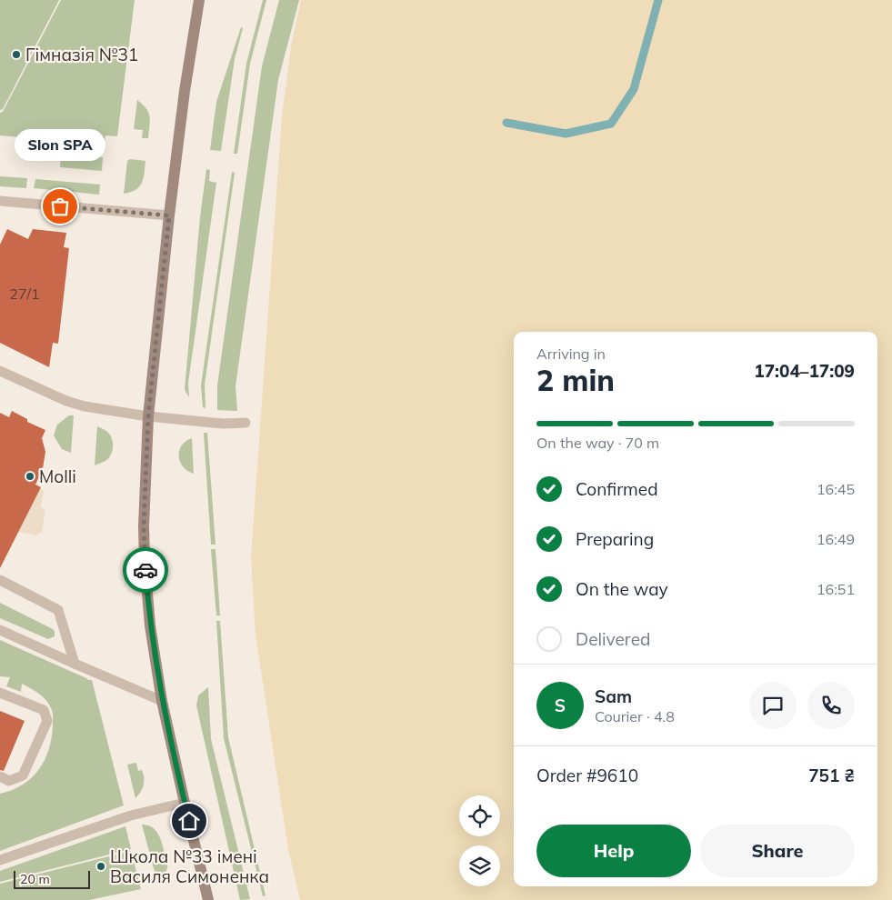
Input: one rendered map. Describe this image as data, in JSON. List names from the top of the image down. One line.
{"places":["Гімназія №31","Slon SPA","Molli","Школа №33 імені Василя Симоненка"],"house_numbers":["27/1"],"scale_bar":"20 m","page":{"bubble":"Slon SPA","heading":["2 min","Arriving in","17:04–17:09"],"panel":["Sam","Courier · 4.8","Order #9610","751 ₴"],"bar":"On the way · 70 m","list":[["Confirmed","16:45"],["Preparing","16:49"],["On the way","16:51"],"Delivered"],"round":"S","buttons":["Help","Share"],"scale":"20 m"}}
